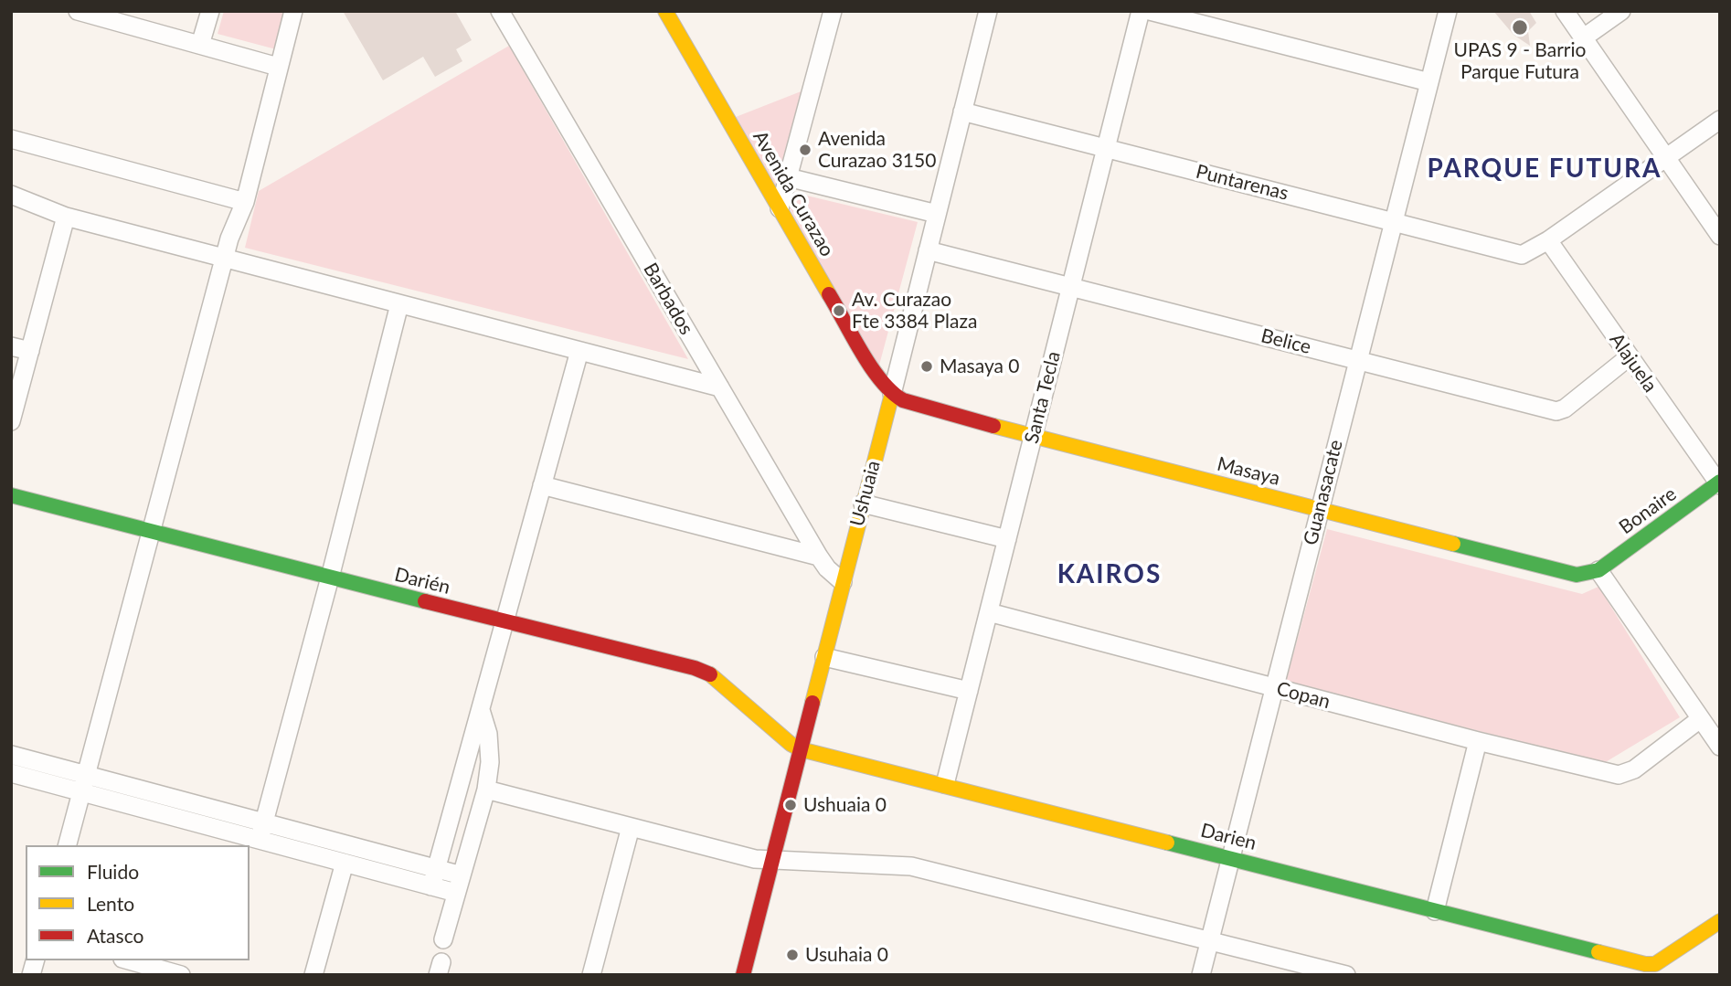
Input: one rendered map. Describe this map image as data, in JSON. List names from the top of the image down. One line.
{"streets":{"street":["Puntarenas","Avenida Curazao","Barbados","Belice","Alajuela","Santa Tecla","Masaya","Guanasacate","Ushuaia","Bonaire","Darién","Copan","Darien"]},"crossings":[["Puntarenas","Alajuela"],["Puntarenas","Santa Tecla"],["Puntarenas","Guanasacate"],["Puntarenas","Ushuaia"],["Avenida Curazao","Masaya"],["Avenida Curazao","Ushuaia"],["Barbados","Ushuaia"],["Belice","Alajuela"],["Belice","Santa Tecla"],["Belice","Guanasacate"],["Belice","Ushuaia"],["Alajuela","Bonaire"],["Santa Tecla","Masaya"],["Santa Tecla","Copan"],["Santa Tecla","Darien"],["Masaya","Guanasacate"],["Masaya","Ushuaia"],["Masaya","Bonaire"],["Guanasacate","Copan"],["Guanasacate","Darien"],["Ushuaia","Darién"],["Ushuaia","Darien"],["Darién","Darien"]],"districts":["PARQUE FUTURA","KAIROS"],"places":["UPAS 9 - Barrio Parque Futura","Avenida Curazao 3150","Av. Curazao Fte 3384 Plaza","Masaya 0","Ushuaia 0","Usuhaia 0"],"legend":["Fluido","Lento","Atasco"]}
